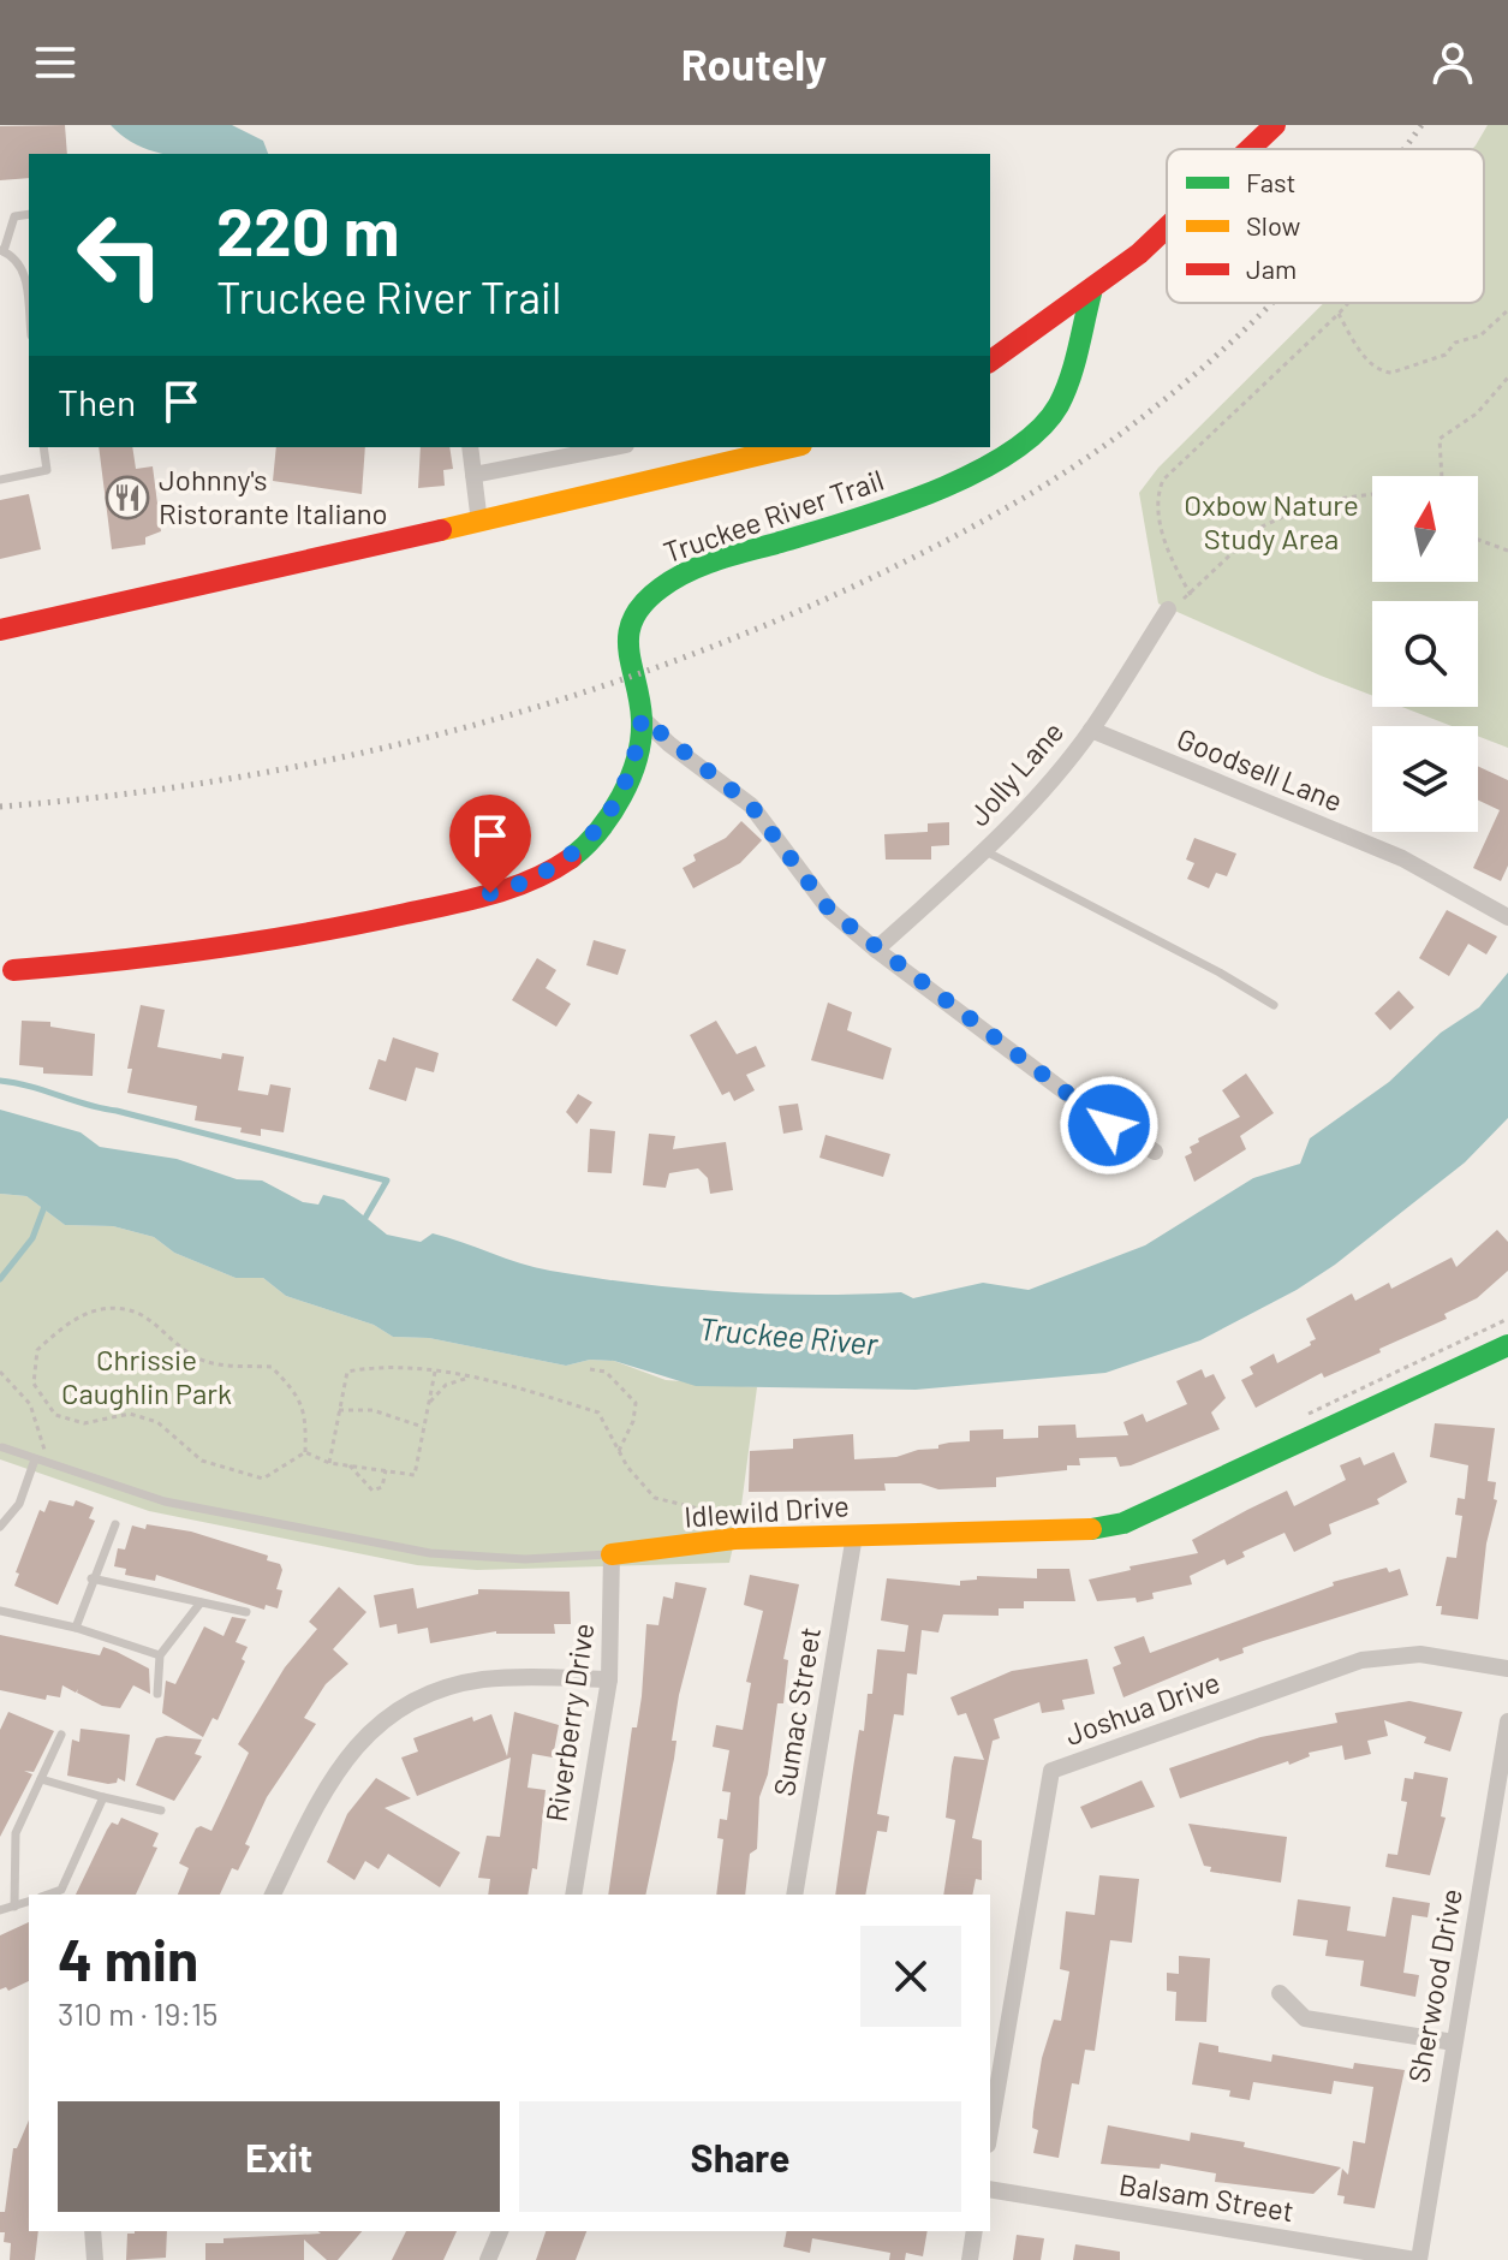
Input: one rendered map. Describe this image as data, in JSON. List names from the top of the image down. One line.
{"streets":{"street":["Truckee River Trail","Goodsell Lane","Jolly Lane","Idlewild Drive","Joshua Drive","Sumac Street","Riverberry Drive","Sherwood Drive","Balsam Street"]},"crossings":[["Goodsell Lane","Jolly Lane"],["Idlewild Drive","Sumac Street"],["Idlewild Drive","Riverberry Drive"],["Sherwood Drive","Balsam Street"]],"water":["Truckee River"],"parks":["Oxbow Nature Study Area","Chrissie Caughlin Park"],"places":{"restaurant":["Johnny's Ristorante Italiano"]},"legend":["Fast","Slow","Jam"],"north":"top","page":{"header":"Routely","turn":["220 m","Truckee River Trail"],"then":"Then","heading":["4 min","310 m · 19:15"],"buttons":["Exit","Share"]}}
